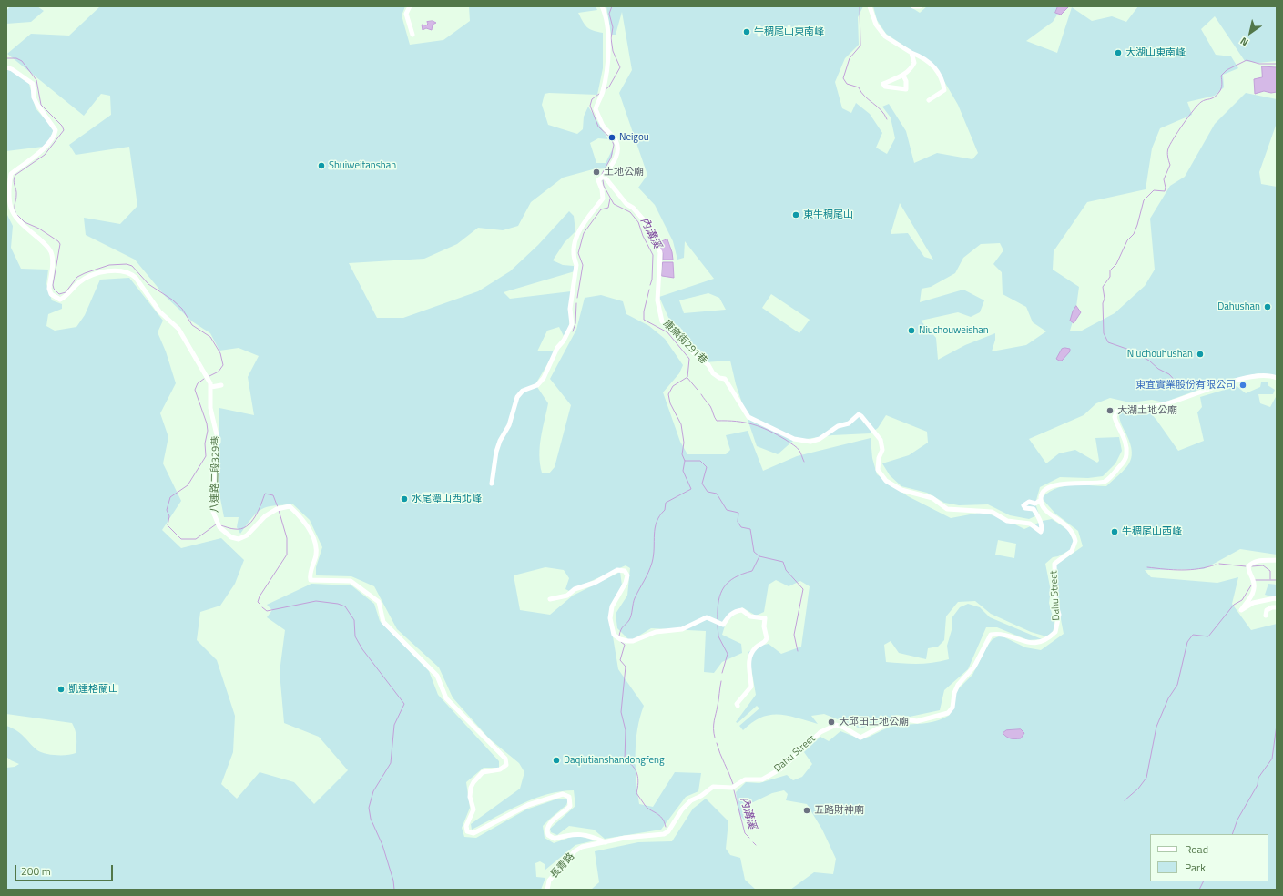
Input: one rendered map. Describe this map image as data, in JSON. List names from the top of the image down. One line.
{"streets":{"street":["康樂街291巷","八連路二段329巷","Dahu Street","長青路"]},"crossings":[["康樂街291巷","Dahu Street"],["八連路二段329巷","Dahu Street"],["八連路二段329巷","長青路"],["Dahu Street","長青路"]],"water":["內溝溪"],"places":["牛稠尾山東南峰","大湖山東南峰","Neigou","Shuiweitanshan","土地公廟","東牛稠尾山","Dahushan","Niuchouweishan","Niuchouhushan","東宜實業股份有限公司","大湖土地公廟","水尾潭山西北峰","牛稠尾山西峰","凱達格蘭山","大邱田土地公廟","Daqiutianshandongfeng","五路財神廟"],"legend":["Road","Park"],"scale_bar":"200 m","north":"bottom left"}
